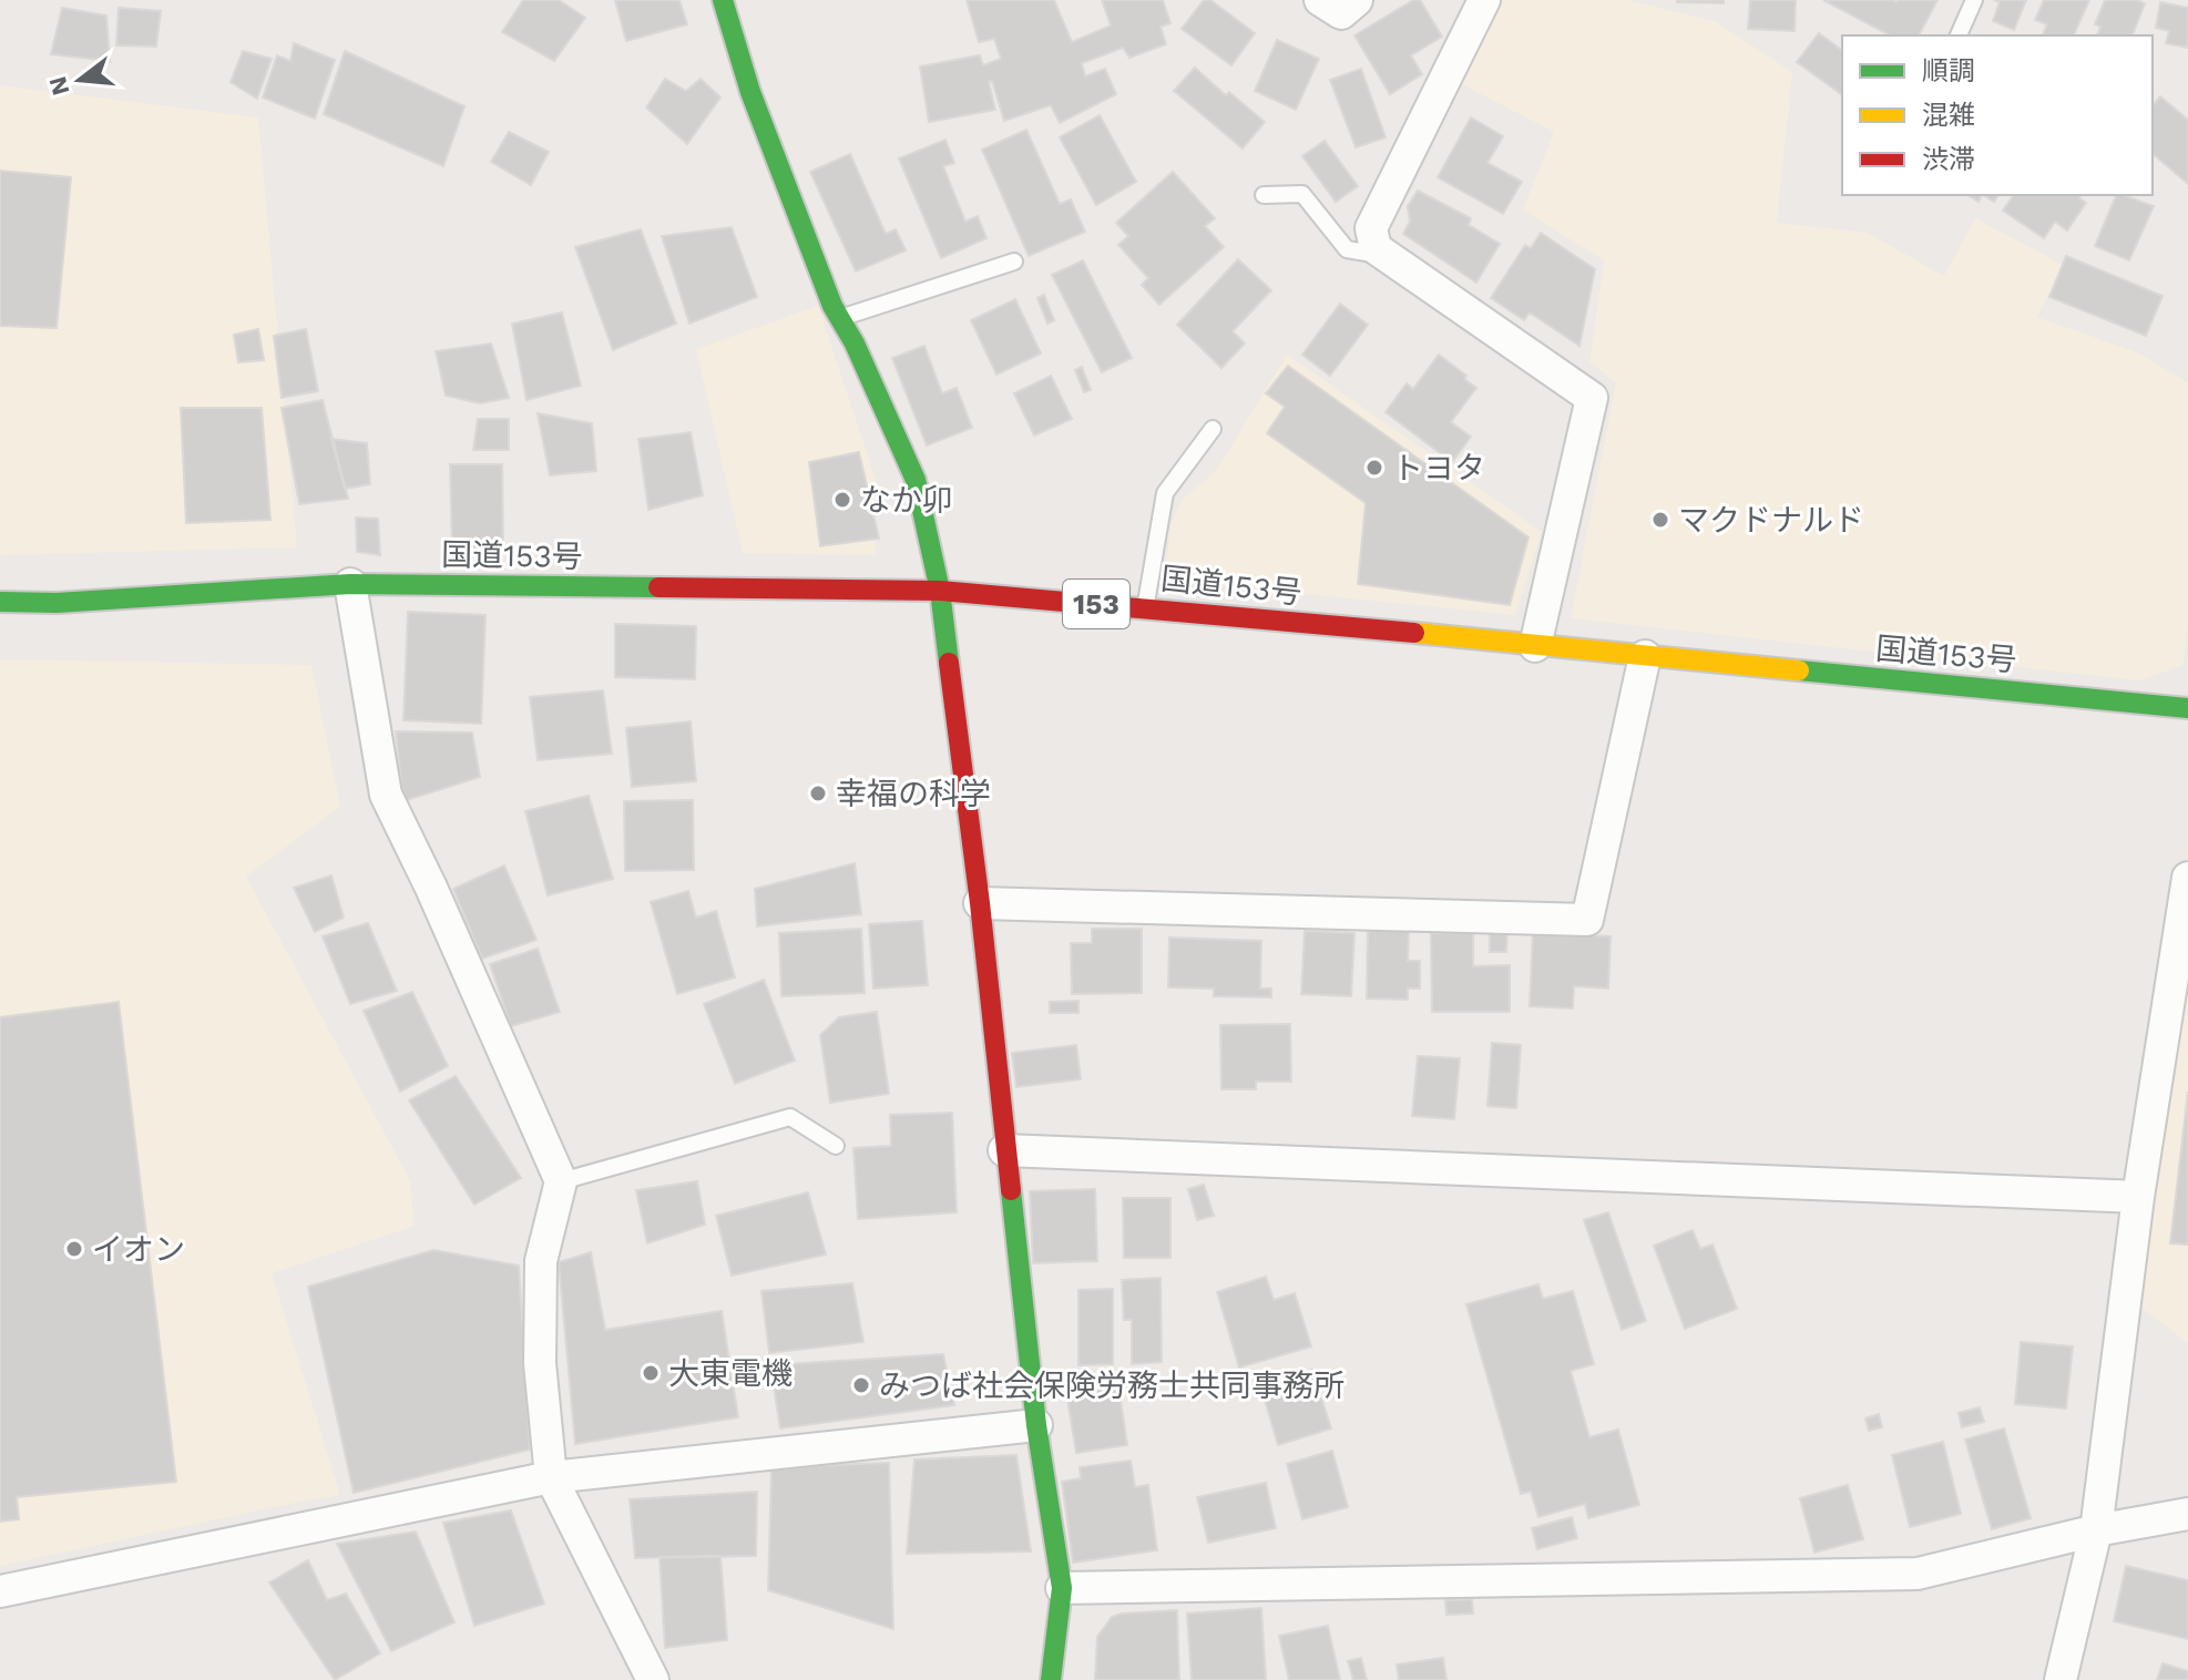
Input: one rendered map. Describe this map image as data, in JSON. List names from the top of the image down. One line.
{"streets":{"main road":["国道153号","153"]},"places":["トヨタ","なか卯","マクドナルド","幸福の科学","イオン","大東電機","みつば社会保険労務士共同事務所"],"legend":["順調","混雑","渋滞"],"north":"left"}
